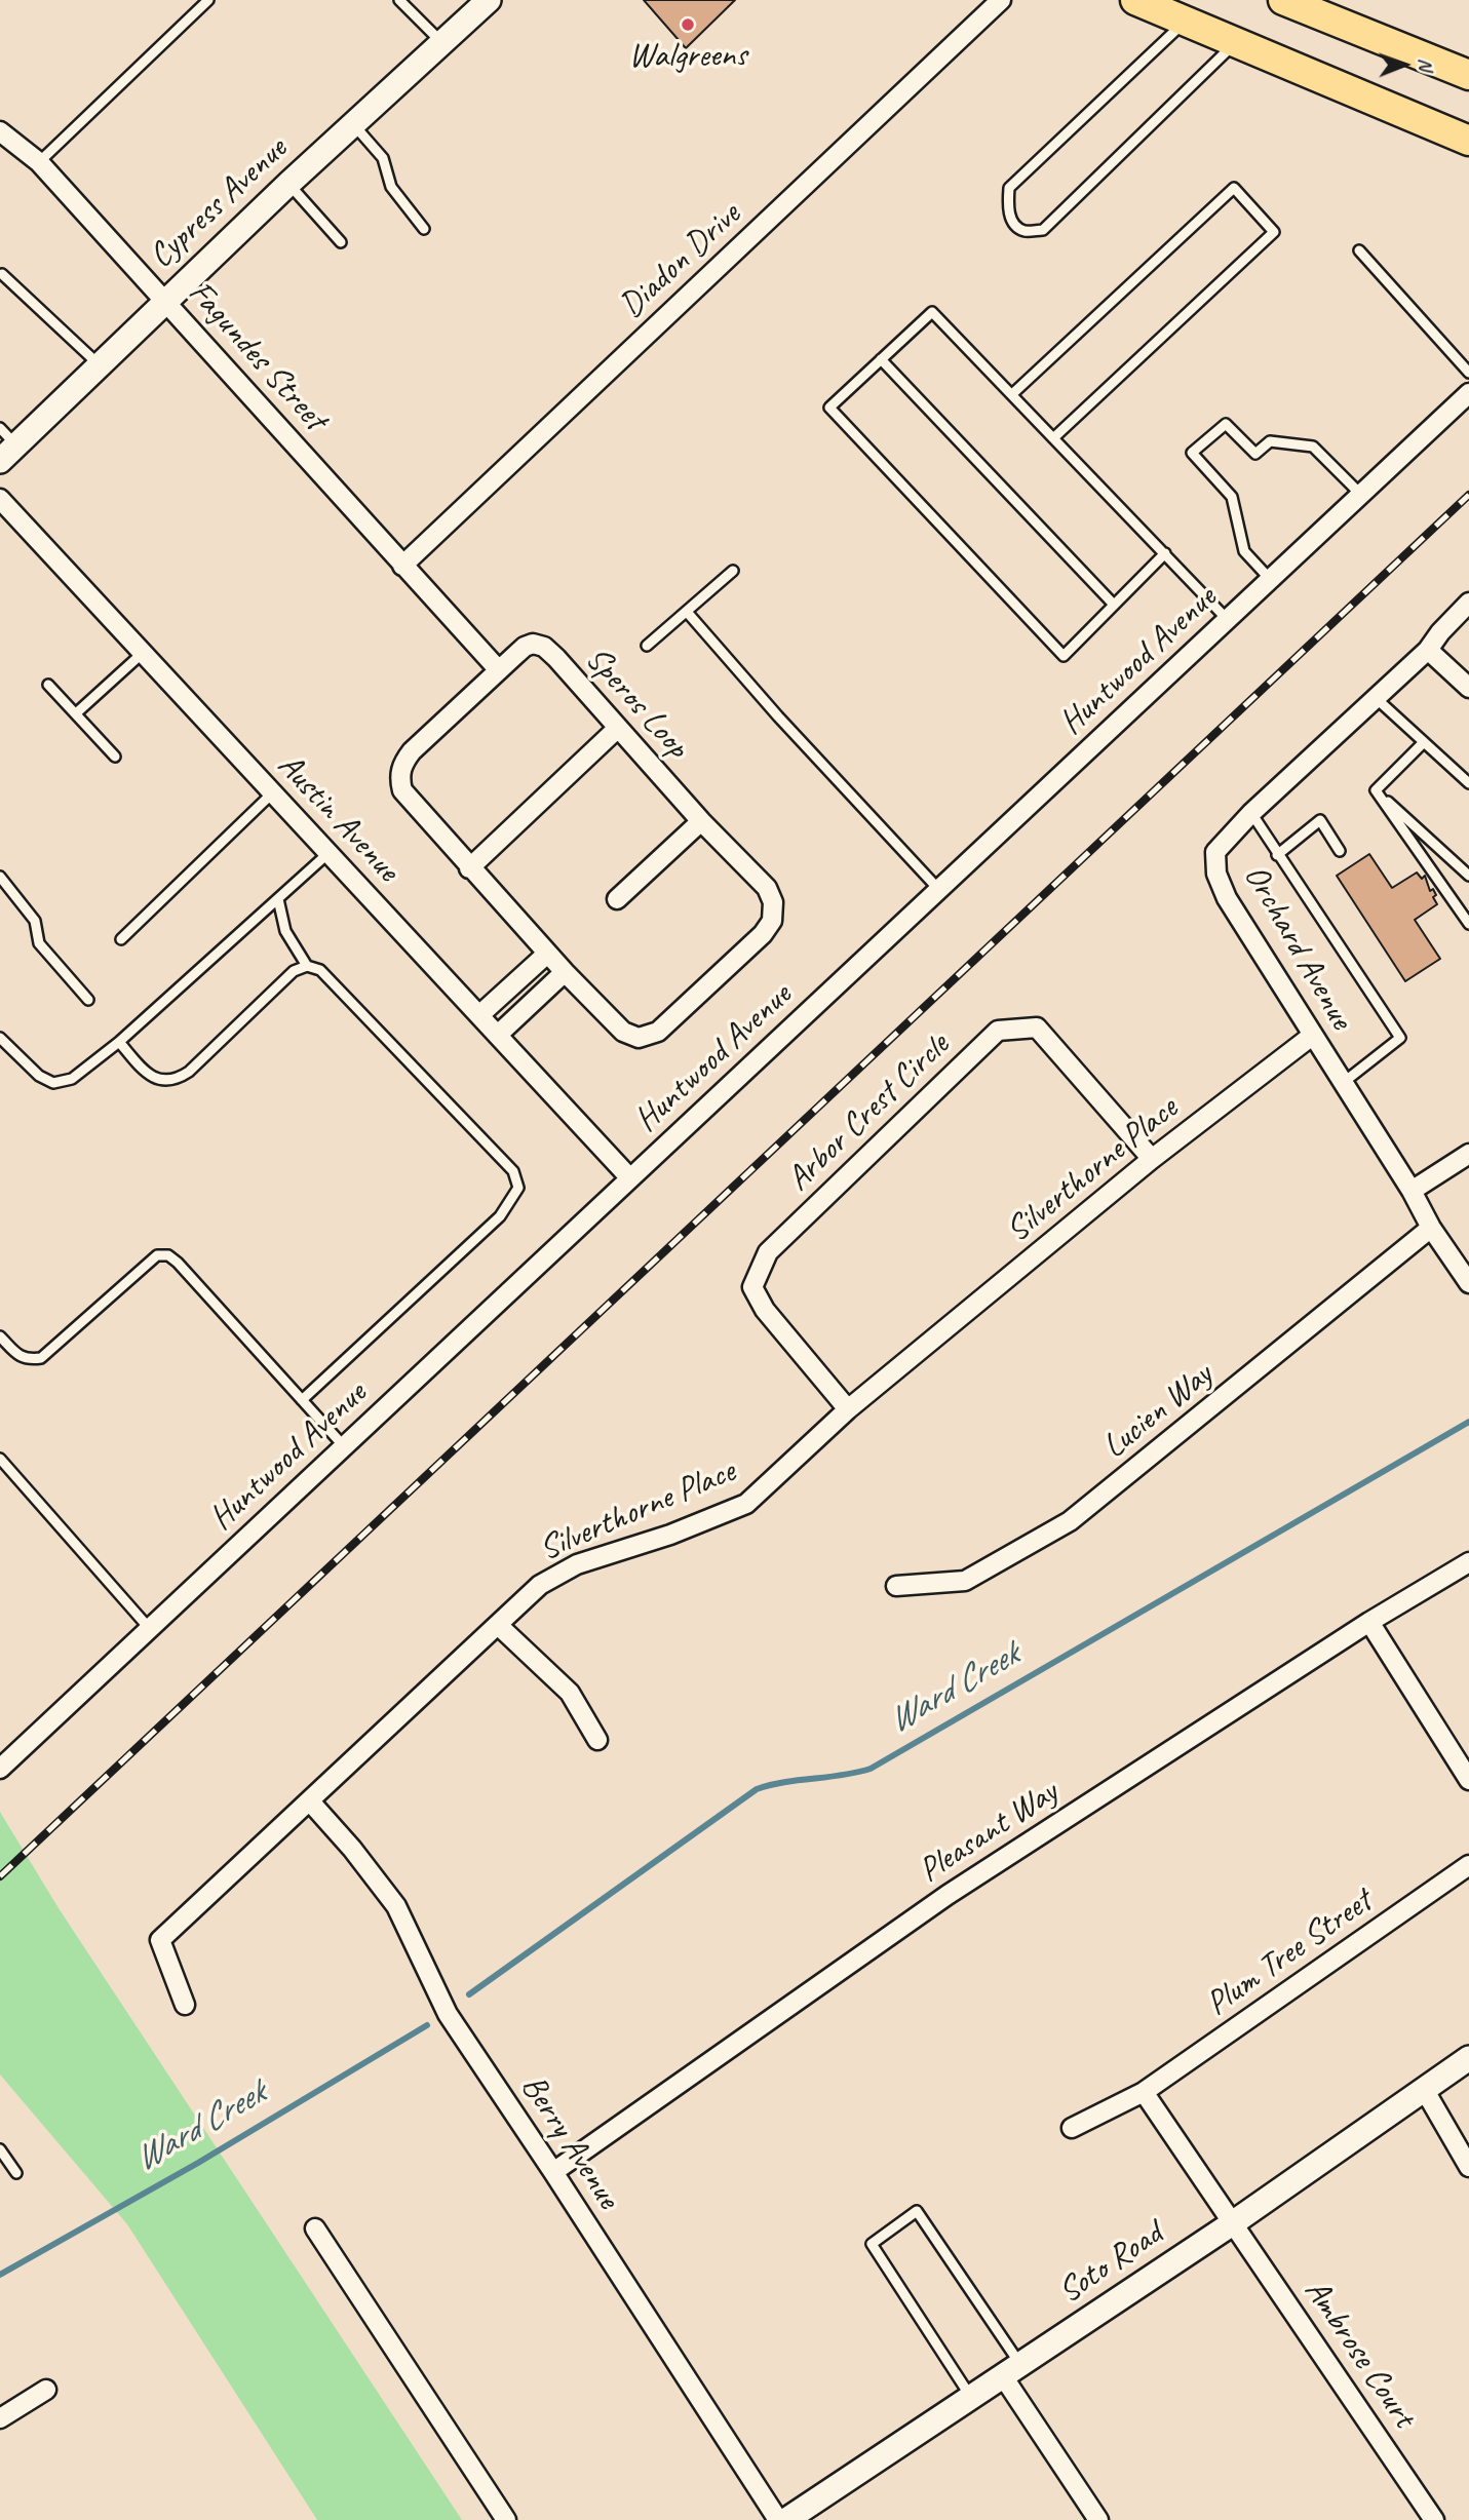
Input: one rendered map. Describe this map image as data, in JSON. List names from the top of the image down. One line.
{"streets":{"street":["Cypress Avenue","Diadon Drive","Fagundes Street","Huntwood Avenue","Speros Loop","Austin Avenue","Orchard Avenue","Arbor Crest Circle","Silverthorne Place","Lucien Way","Pleasant Way","Plum Tree Street","Berry Avenue","Soto Road","Ambrose Court"]},"crossings":[["Cypress Avenue","Fagundes Street"],["Diadon Drive","Fagundes Street"],["Fagundes Street","Speros Loop"],["Huntwood Avenue","Austin Avenue"],["Orchard Avenue","Silverthorne Place"],["Orchard Avenue","Lucien Way"],["Arbor Crest Circle","Silverthorne Place"],["Silverthorne Place","Berry Avenue"],["Pleasant Way","Berry Avenue"],["Soto Road","Ambrose Court"]],"water":["Ward Creek"],"places":["Walgreens"],"north":"right"}
